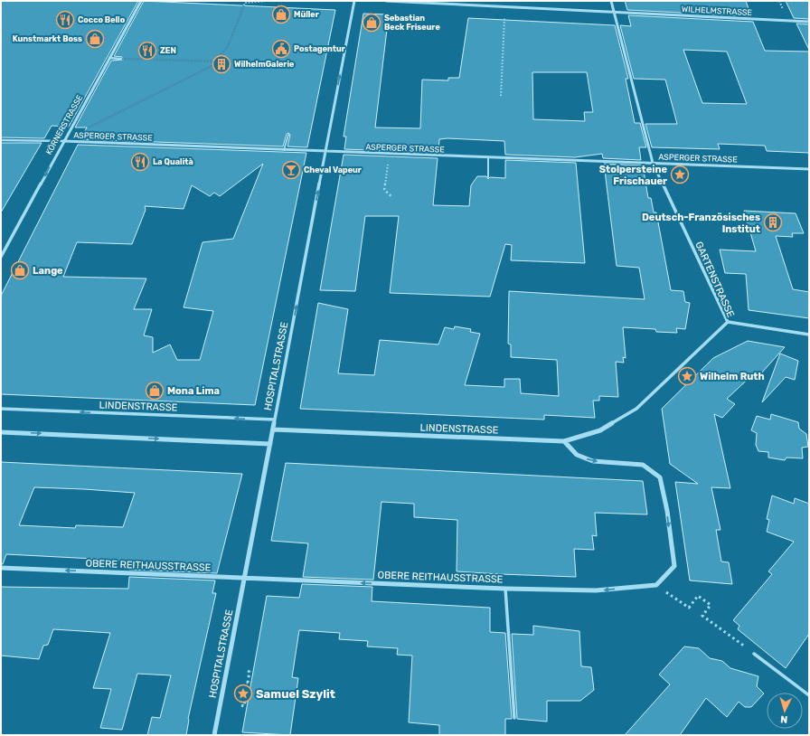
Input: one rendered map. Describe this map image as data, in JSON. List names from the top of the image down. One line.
{"streets":{"street":["WILHELMSTRASSE","KÖRNERSTRASSE","ASPERGER STRASSE","GARTENSTRASSE","HOSPITALSTRASSE","LINDENSTRASSE","OBERE REITHAUSSTRASSE"]},"crossings":[["WILHELMSTRASSE","GARTENSTRASSE"],["KÖRNERSTRASSE","ASPERGER STRASSE"],["ASPERGER STRASSE","GARTENSTRASSE"],["ASPERGER STRASSE","HOSPITALSTRASSE"],["GARTENSTRASSE","LINDENSTRASSE"],["HOSPITALSTRASSE","LINDENSTRASSE"],["HOSPITALSTRASSE","OBERE REITHAUSSTRASSE"]],"one_way":["KÖRNERSTRASSE","HOSPITALSTRASSE","OBERE REITHAUSSTRASSE"],"places":{"shop":["Müller","Sebastian Beck Friseure","Kunstmarkt Boss","Lange","Mona Lima"],"restaurant":["Cocco Bello","ZEN","La Qualità"],"public building":["Postagentur"],"building":["WilhelmGalerie","Deutsch-Französisches Institut"],"bar":["Cheval Vapeur"],"place":["Stolpersteine Frischauer","Wilhelm Ruth","Samuel Szylit"]},"north":"bottom"}
